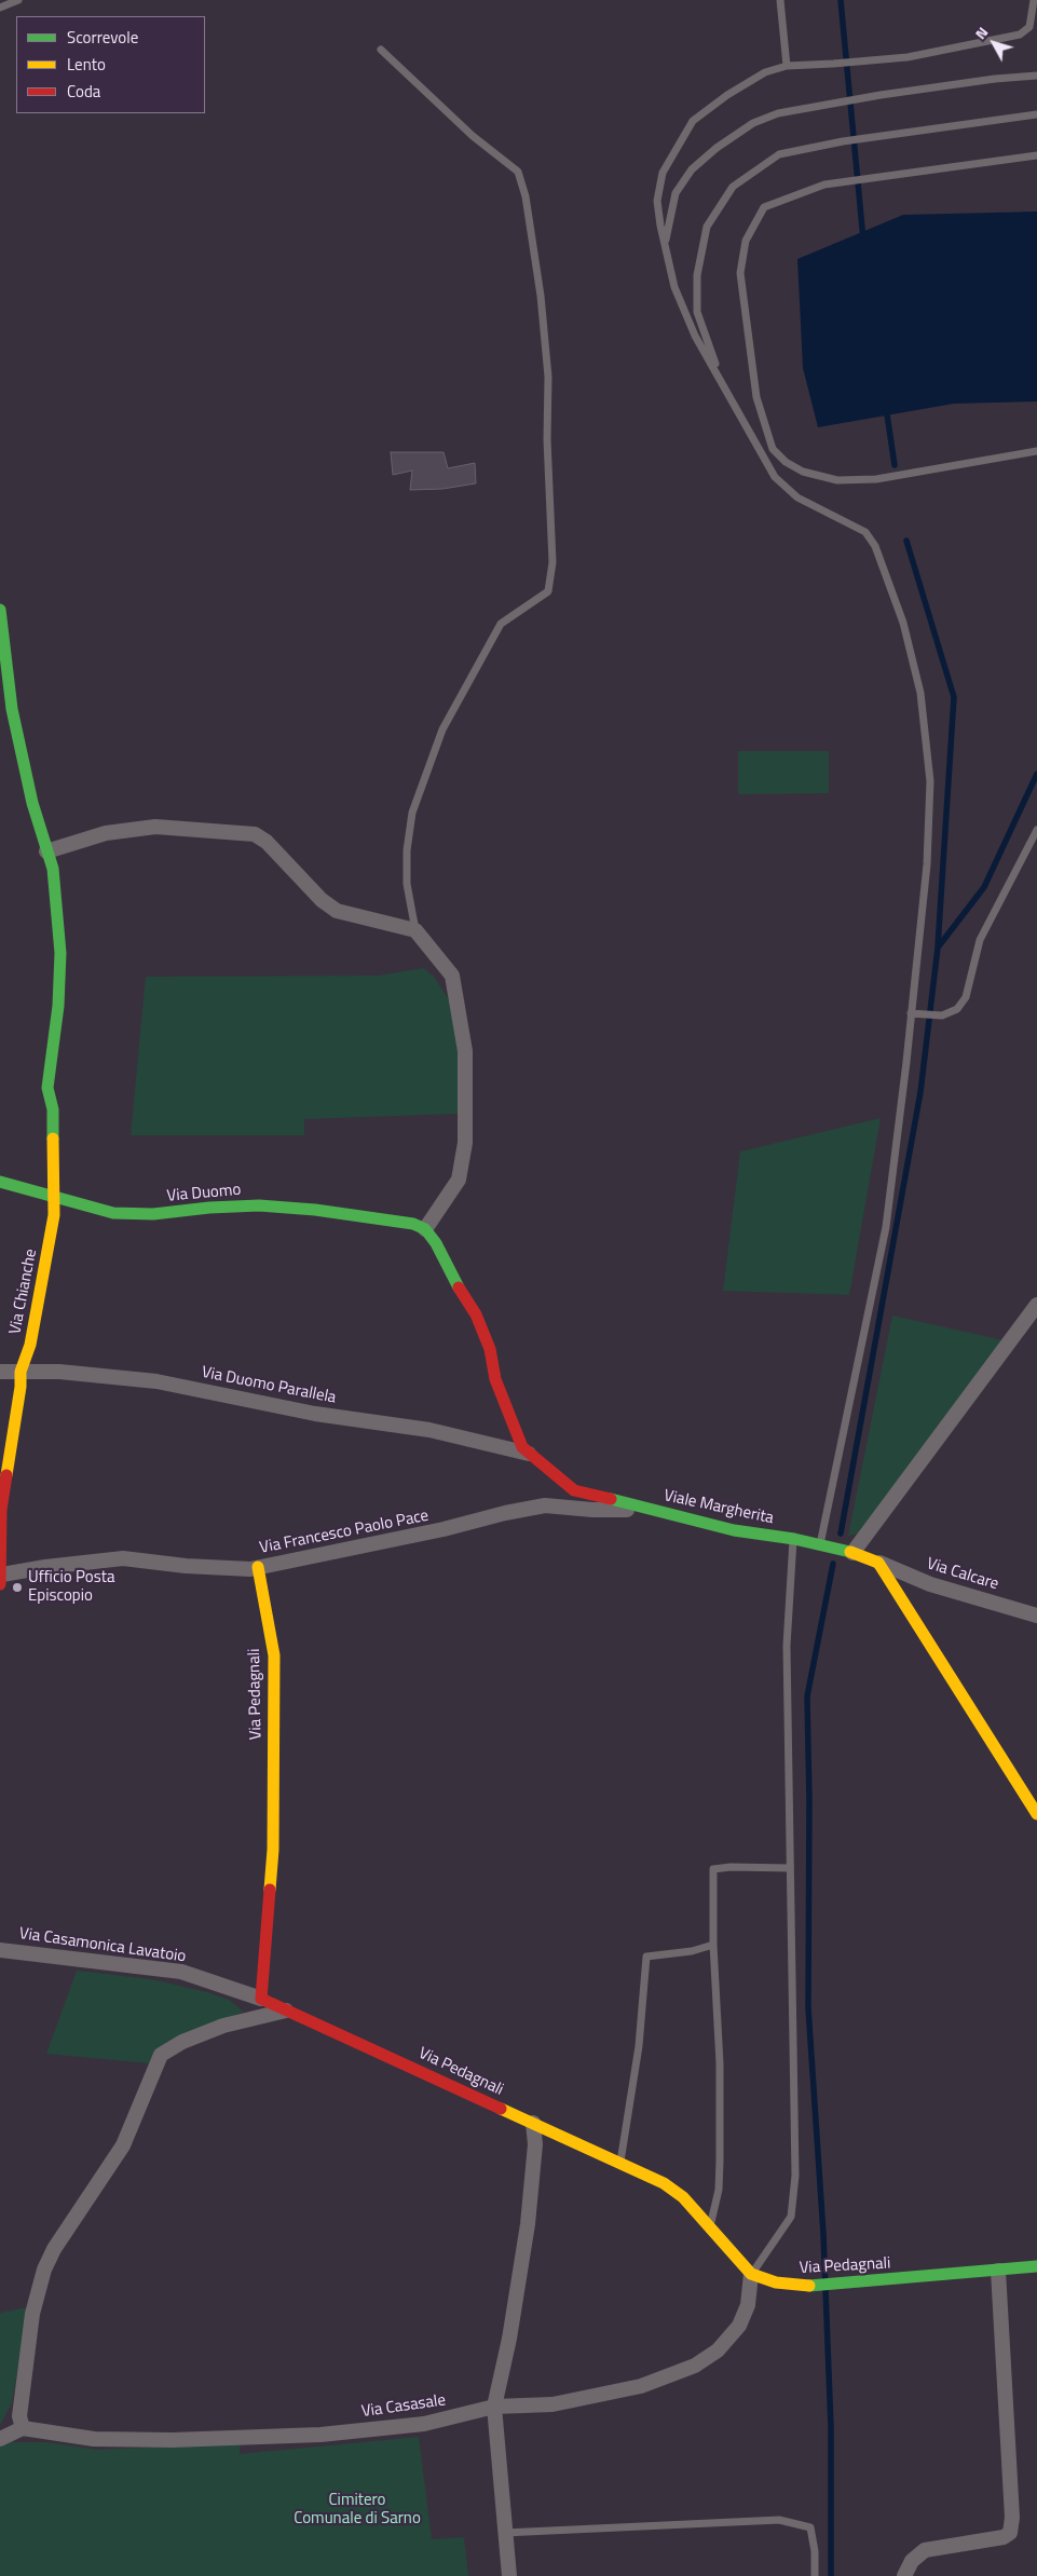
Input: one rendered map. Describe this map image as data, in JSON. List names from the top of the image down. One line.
{"streets":{"street":["Via Duomo","Via Chianche","Via Duomo Parallela","Viale Margherita","Via Francesco Paolo Pace","Via Calcare","Via Pedagnali","Via Casamonica Lavatoio","Via Casasale"]},"crossings":[["Via Duomo","Via Chianche"],["Via Duomo","Viale Margherita"],["Via Chianche","Via Duomo Parallela"],["Via Chianche","Via Francesco Paolo Pace"],["Via Duomo Parallela","Viale Margherita"],["Viale Margherita","Via Francesco Paolo Pace"],["Viale Margherita","Via Calcare"],["Via Francesco Paolo Pace","Via Pedagnali"],["Via Pedagnali","Via Casamonica Lavatoio"],["Via Pedagnali","Via Casasale"]],"parks":["Cimitero Comunale di Sarno"],"places":["Ufficio Posta Episcopio"],"legend":["Scorrevole","Lento","Coda"],"north":"top left"}
